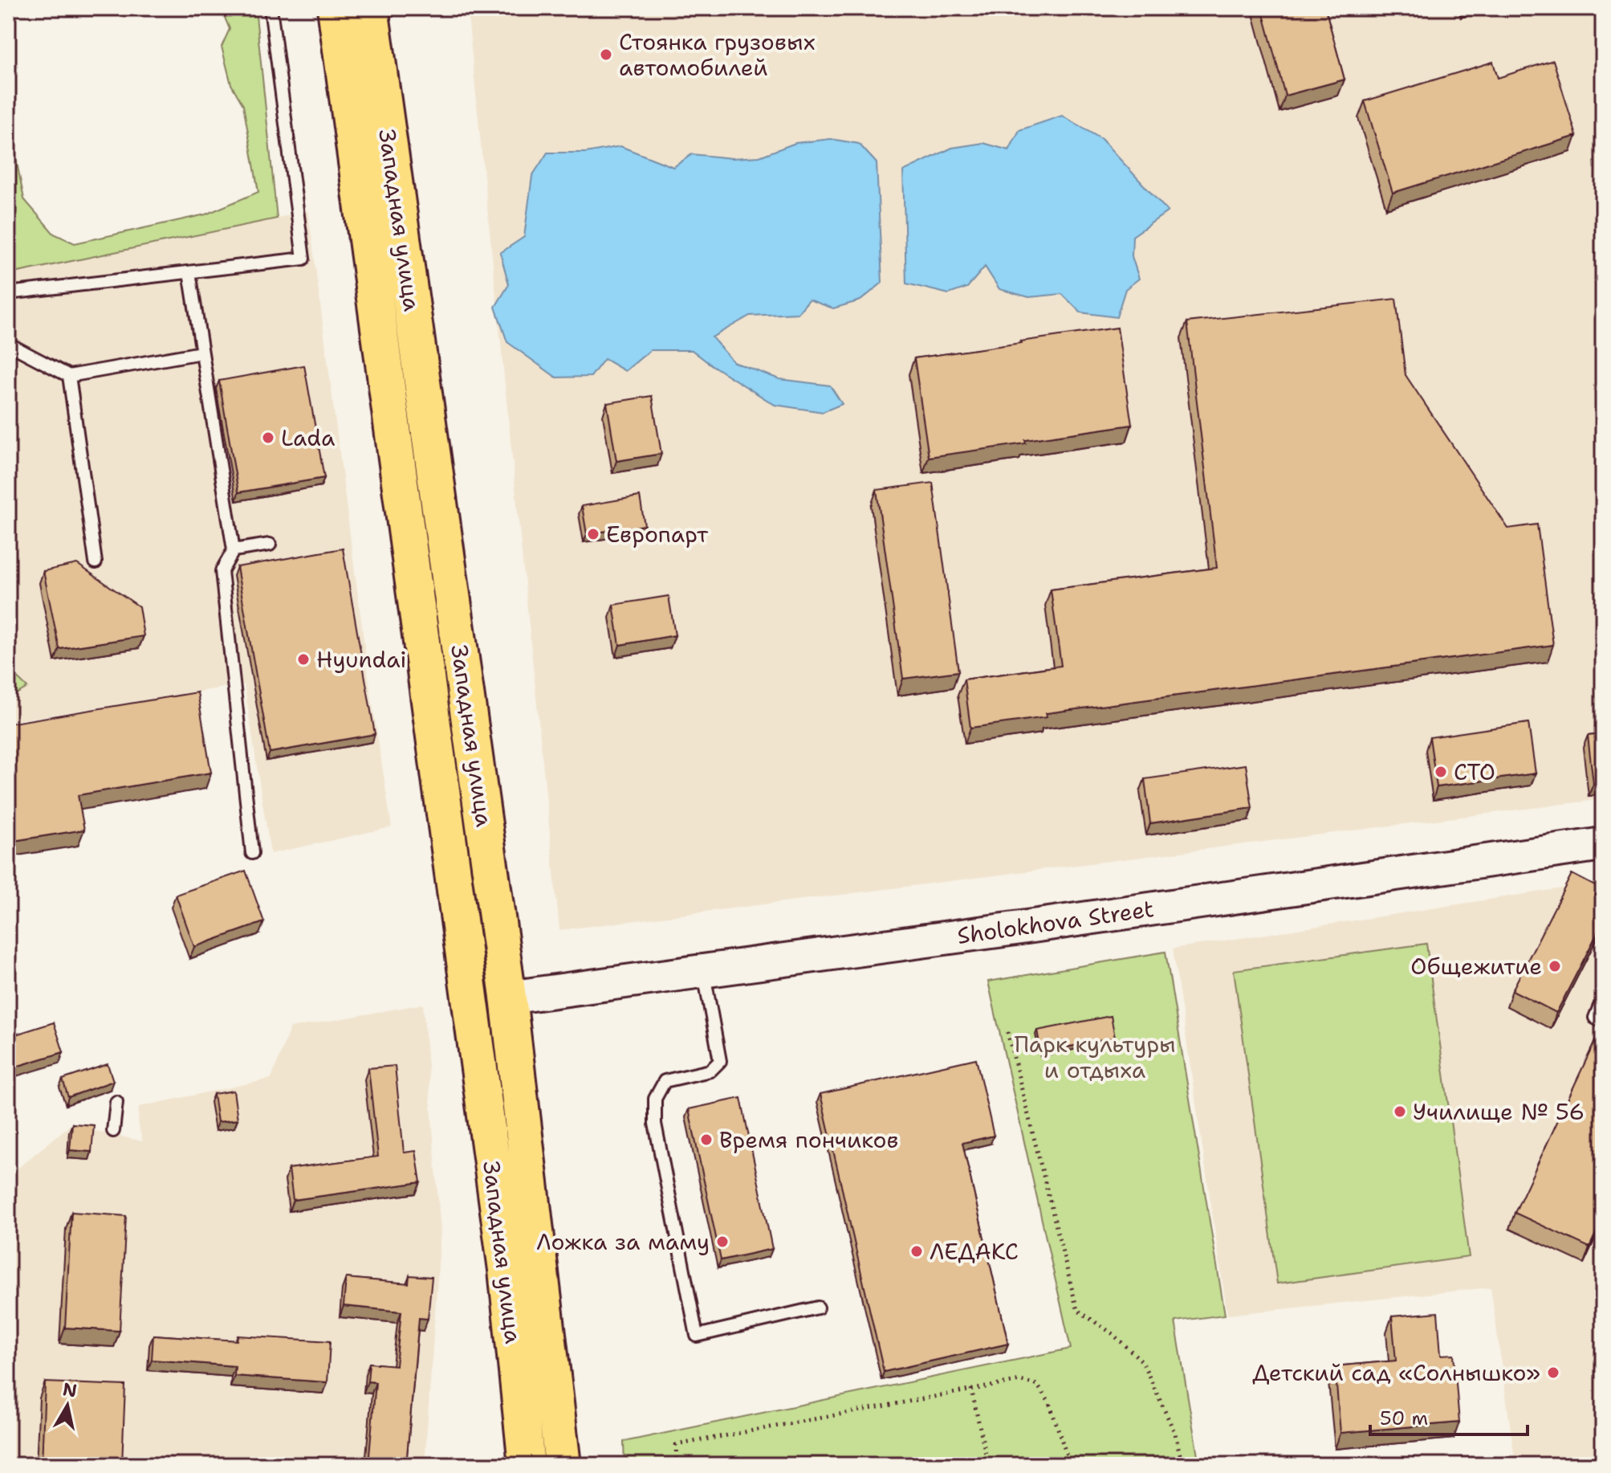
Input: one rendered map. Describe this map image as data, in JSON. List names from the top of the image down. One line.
{"streets":{"main road":["Западная улица"],"street":["Sholokhova Street"]},"crossings":[["Западная улица","Sholokhova Street"]],"parks":["Парк культуры и отдыха"],"places":["Стоянка грузовых автомобилей","Lada","Европарт","Hyundai","СТО","Общежитие","Училище № 56","Время пончиков","Ложка за маму","ЛЕДАКС","Детский сад «Солнышко»"],"scale_bar":"50 m","north":"top"}
